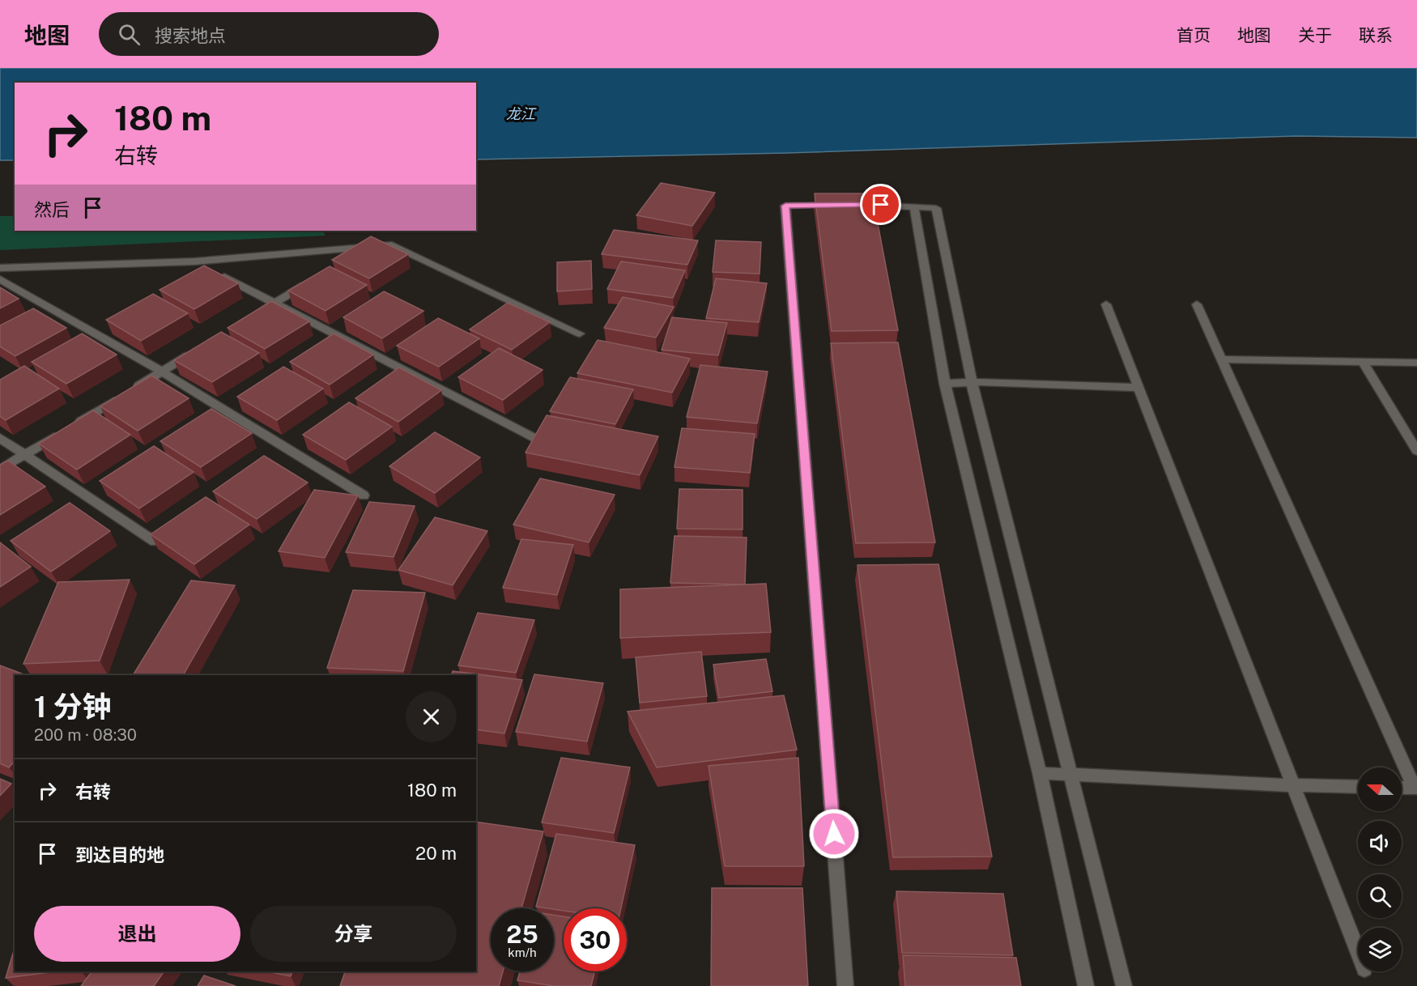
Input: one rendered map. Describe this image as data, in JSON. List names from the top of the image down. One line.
{"water":["龙江"],"north":"left","page":{"header":"地图","search":"搜索地点","nav":["首页","地图","关于","联系"],"turn":["180 m","右转"],"then":"然后","heading":["1 分钟","200 m · 08:30"],"list":[{"name":"右转","value":"180 m"},{"name":"到达目的地","value":"20 m"}],"buttons":["退出","分享"],"speed":"25 km/h","limit":"30"}}
